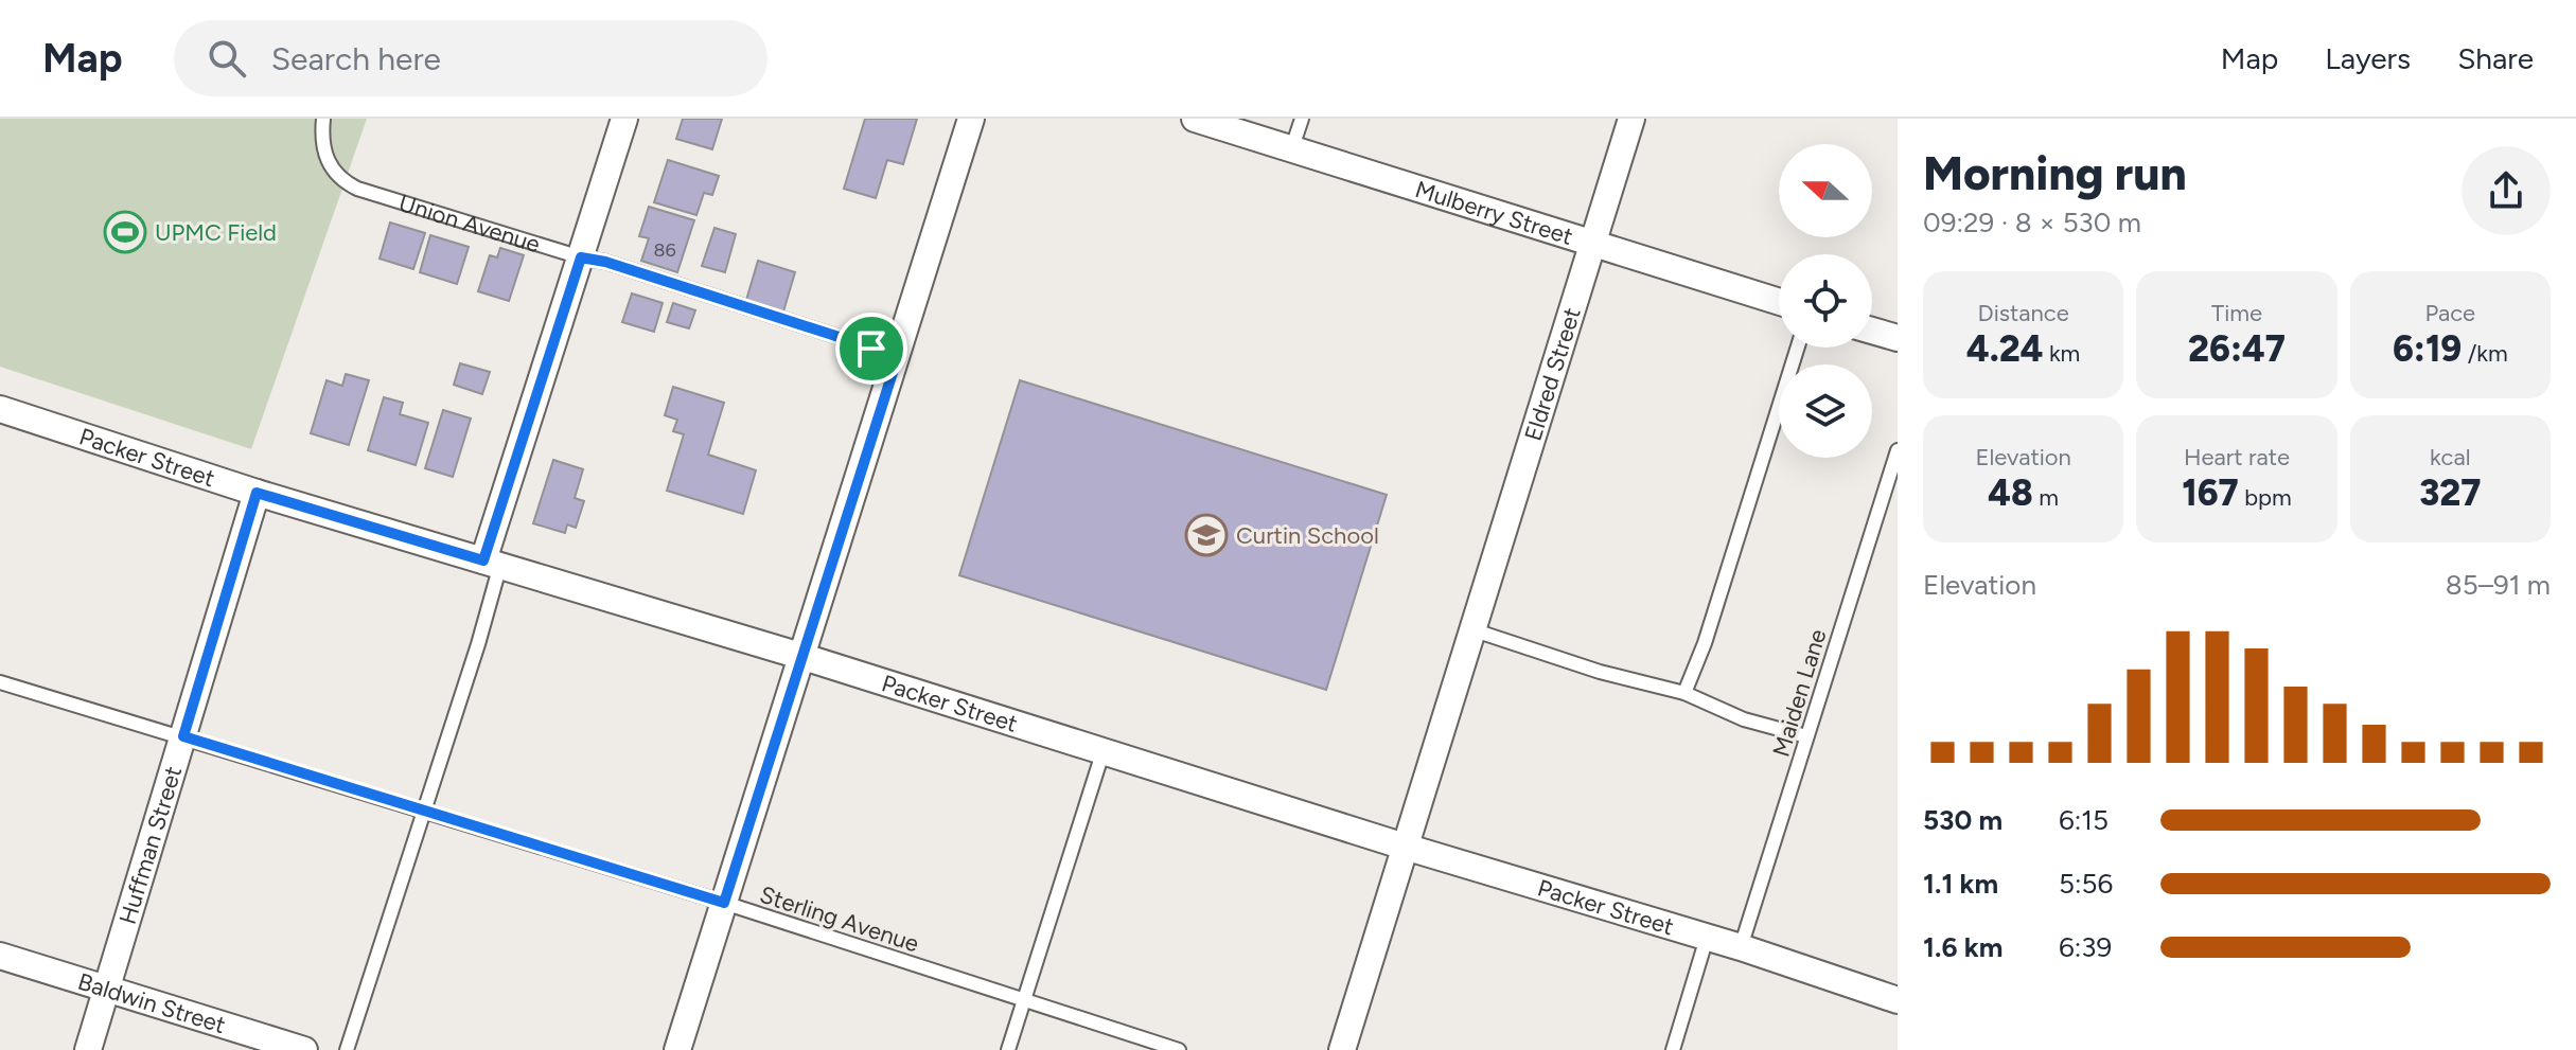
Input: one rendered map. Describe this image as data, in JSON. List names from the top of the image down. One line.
{"streets":{"street":["Mulberry Street","Eldred Street","Packer Street","Huffman Street","Baldwin Street"],"lane":["Union Avenue","Maiden Lane","Sterling Avenue"]},"crossings":[["Mulberry Street","Eldred Street"],["Eldred Street","Packer Street"],["Packer Street","Maiden Lane"],["Packer Street","Huffman Street"],["Huffman Street","Sterling Avenue"],["Huffman Street","Baldwin Street"]],"places":{"sports":["UPMC Field"],"school or university":["Curtin School"]},"house_numbers":["86"],"north":"left","page":{"header":"Map","search":"Search here","nav":["Map","Layers","Share"],"heading":["Morning run","09:29 · 8 × 530 m"],"stats":[["Distance","4.24 km"],["Time","26:47"],["Pace","6:19 /km"],["Elevation","48 m"],["Heart rate","167 bpm"],["kcal","327"]],"chart":["Elevation","85–91 m"],"list":[{"name":"530 m","note":"6:15"},{"name":"1.1 km","note":"5:56"},{"name":"1.6 km","note":"6:39"}]}}
